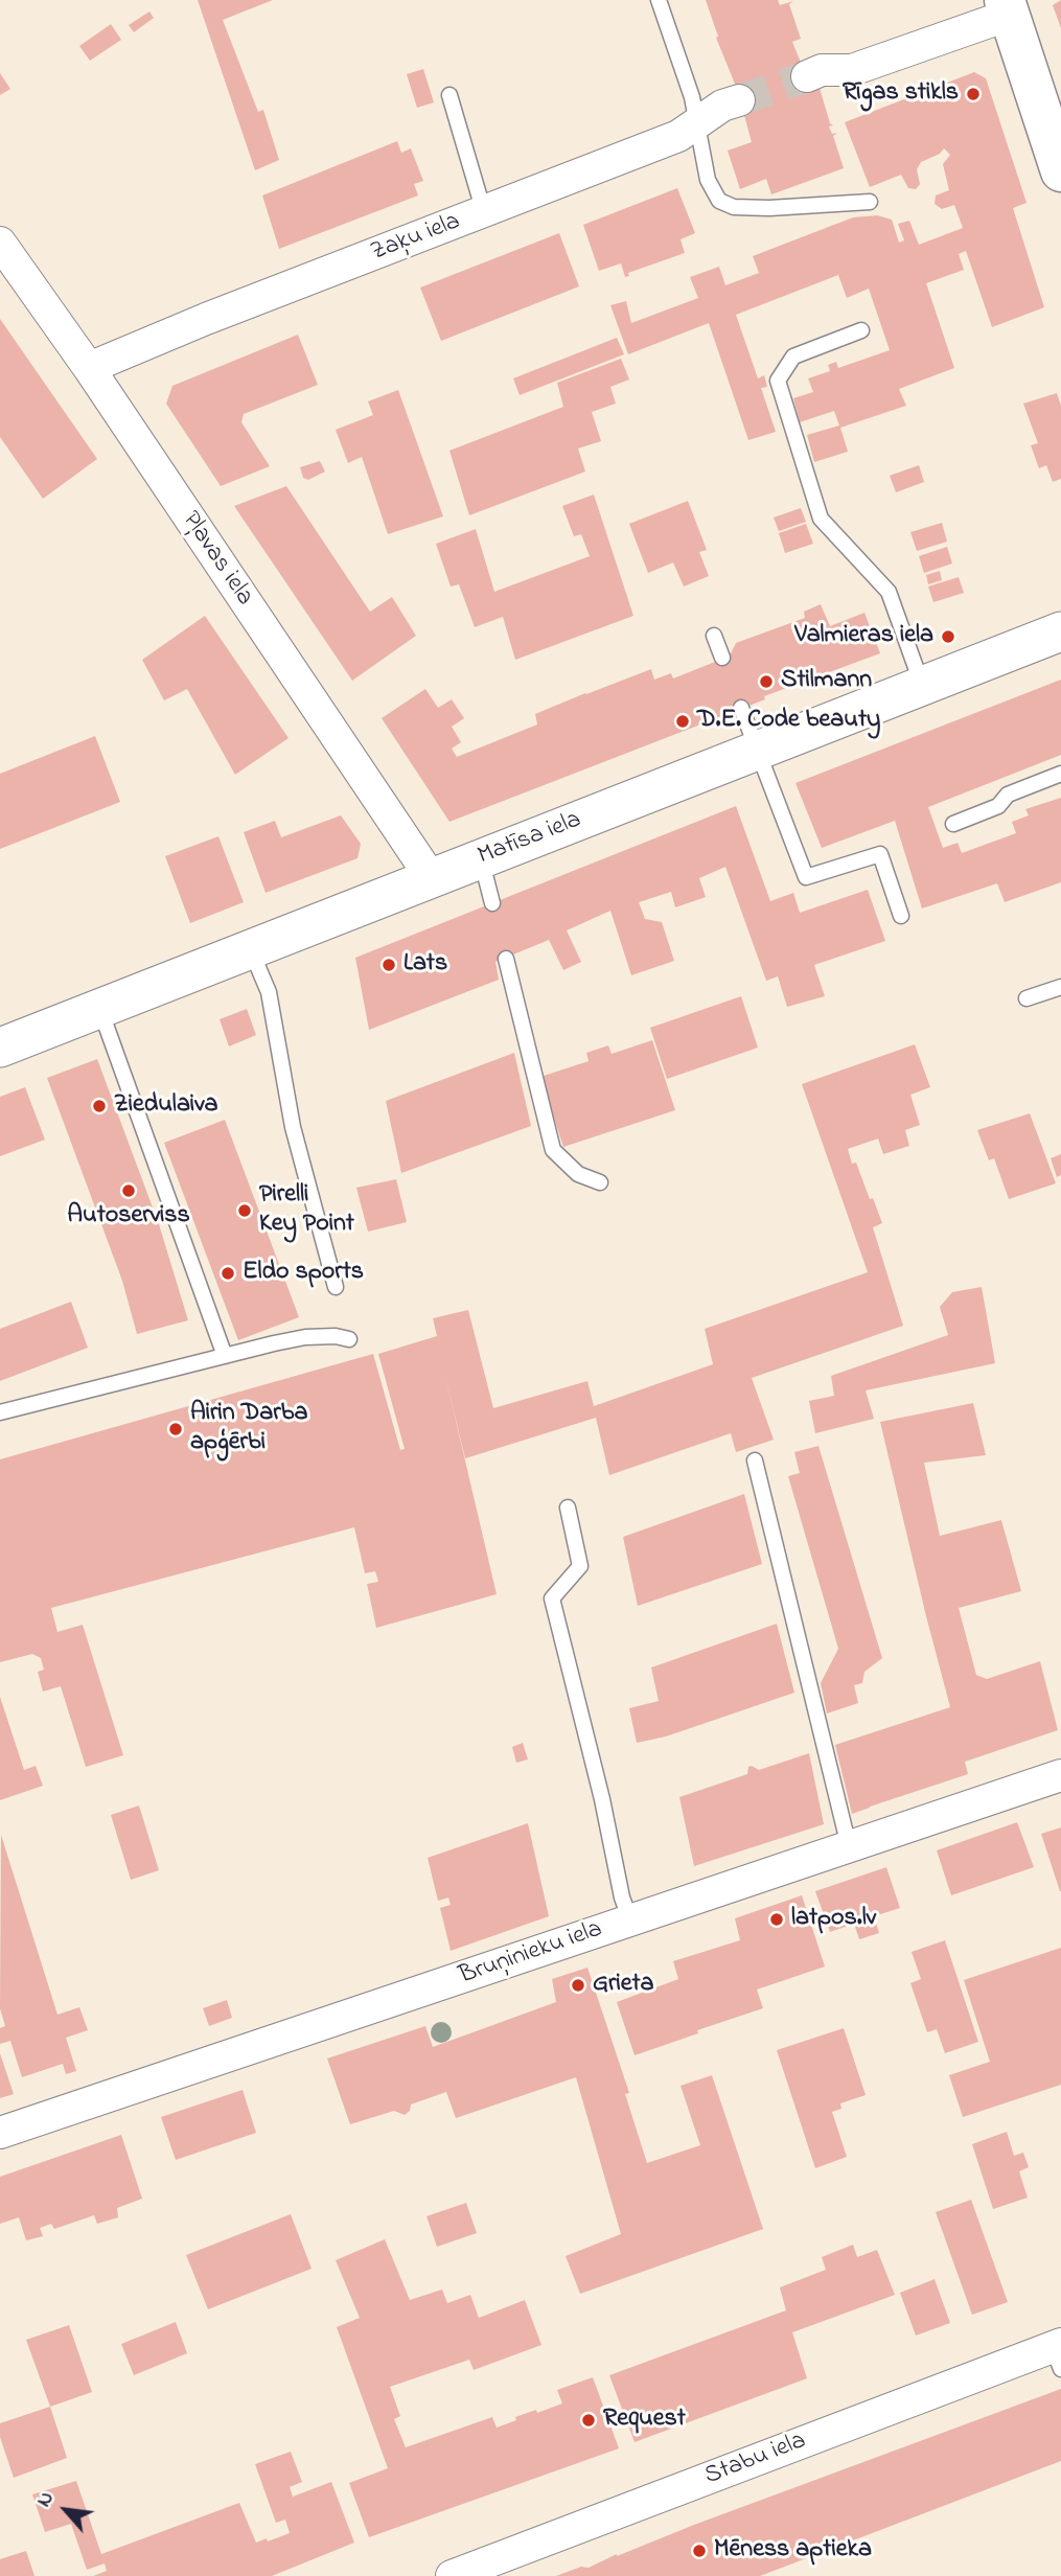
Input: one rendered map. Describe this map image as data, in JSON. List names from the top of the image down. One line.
{"streets":{"street":["Zaķu iela","Pļavas iela","Matīsa iela","Bruņinieku iela","Stabu iela"]},"crossings":[["Zaķu iela","Pļavas iela"],["Pļavas iela","Matīsa iela"]],"places":["Rīgas stikls","Valmieras iela","Stilmann","D.E. Code beauty","Lats","Ziedulaiva","Autoserviss","Pirelli Key Point","Eldo sports","Airin Darba apģērbi","latpos.lv","Grieta","Request","Mēness aptieka"],"north":"top left"}
